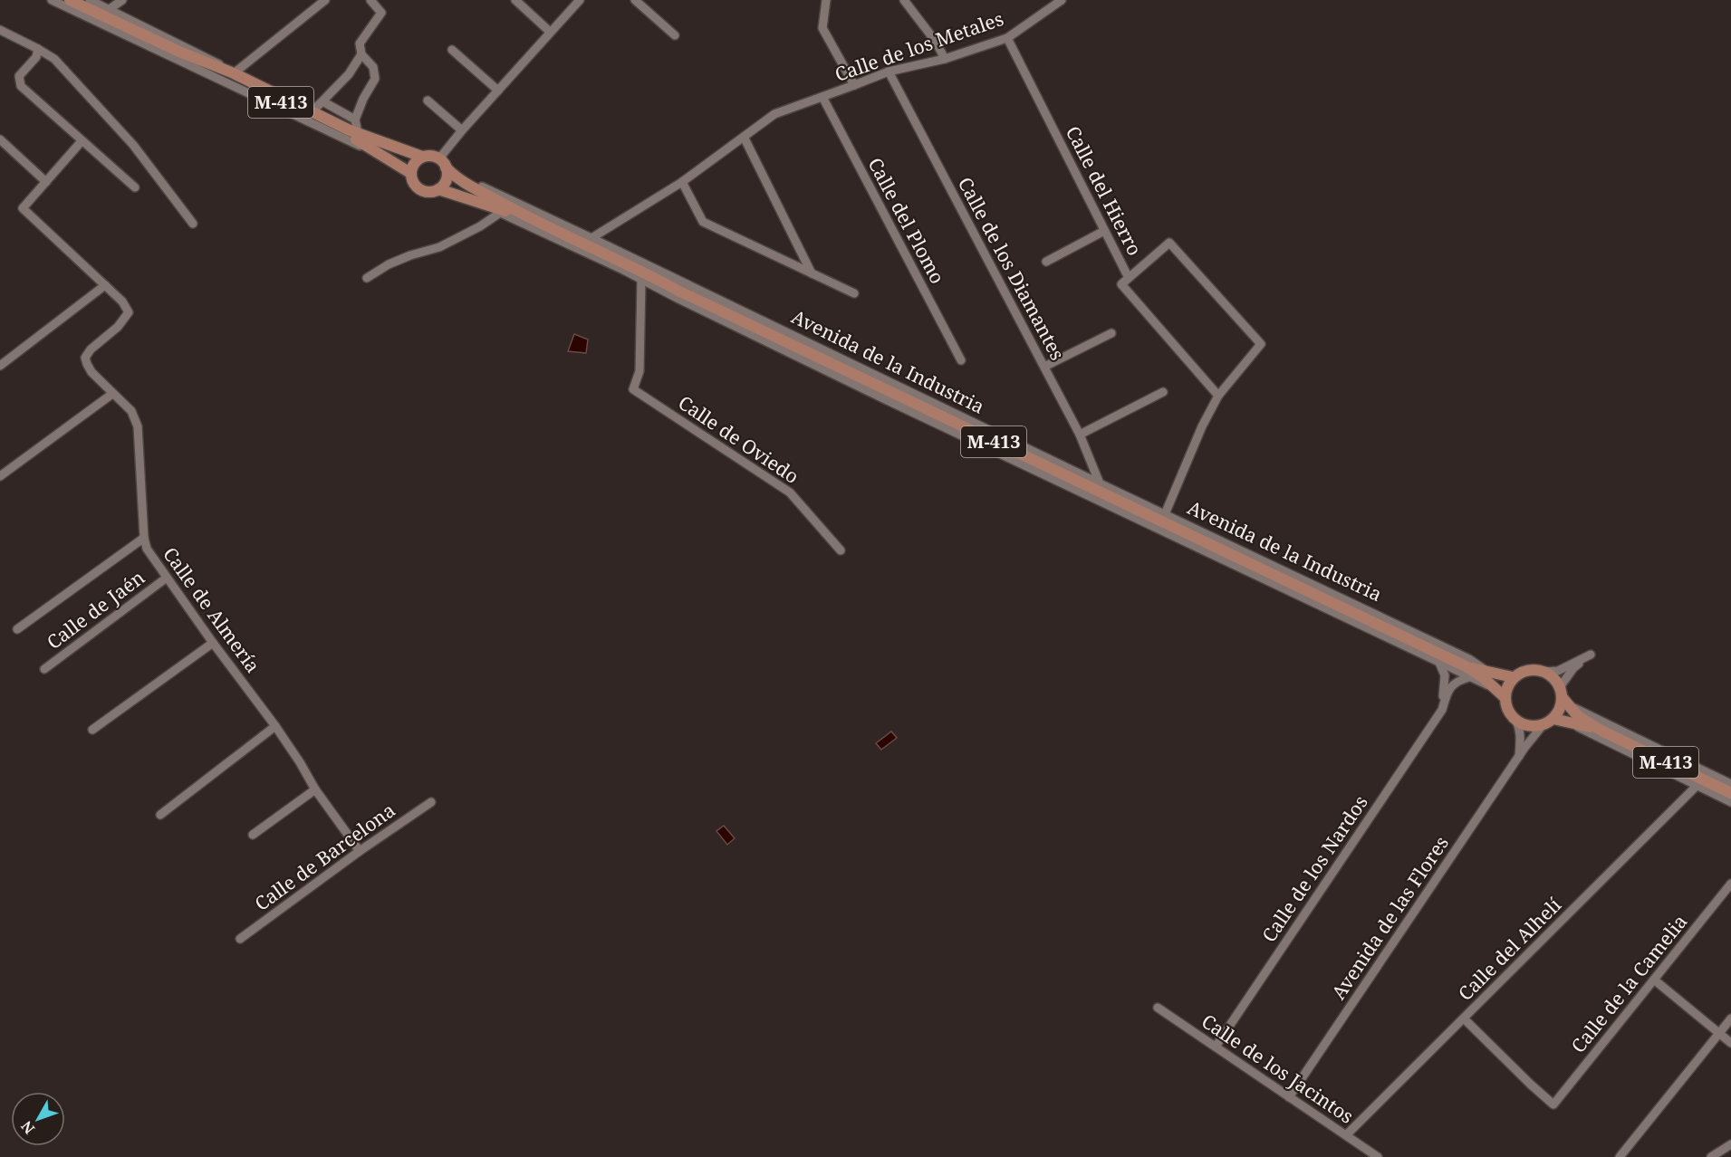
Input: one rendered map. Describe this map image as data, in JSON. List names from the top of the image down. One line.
{"streets":{"main road":["M-413","Avenida de la Industria"],"street":["Calle de los Metales","Calle del Hierro","Calle del Plomo","Calle de los Diamantes","Calle de Oviedo","Calle de Jaén","Calle de Almería","Calle de Barcelona","Calle de los Nardos","Avenida de las Flores","Calle del Alhelí","Calle de la Camelia","Calle de los Jacintos"]},"crossings":[["Calle de los Metales","Calle del Hierro"],["Calle de los Metales","Calle del Plomo"],["Calle de los Metales","Calle de los Diamantes"],["Calle de los Metales","Avenida de la Industria"],["M-413","Avenida de la Industria"],["M-413","Avenida de las Flores"],["Calle de los Diamantes","Avenida de la Industria"],["Avenida de la Industria","Calle de Oviedo"],["Avenida de la Industria","Calle de los Nardos"],["Avenida de la Industria","Avenida de las Flores"],["Calle de Jaén","Calle de Almería"],["Calle de Almería","Calle de Barcelona"],["Calle de los Nardos","Calle de los Jacintos"],["Avenida de las Flores","Calle de los Jacintos"],["Calle del Alhelí","Calle de la Camelia"],["Calle del Alhelí","Calle de los Jacintos"]],"north":"bottom left"}
